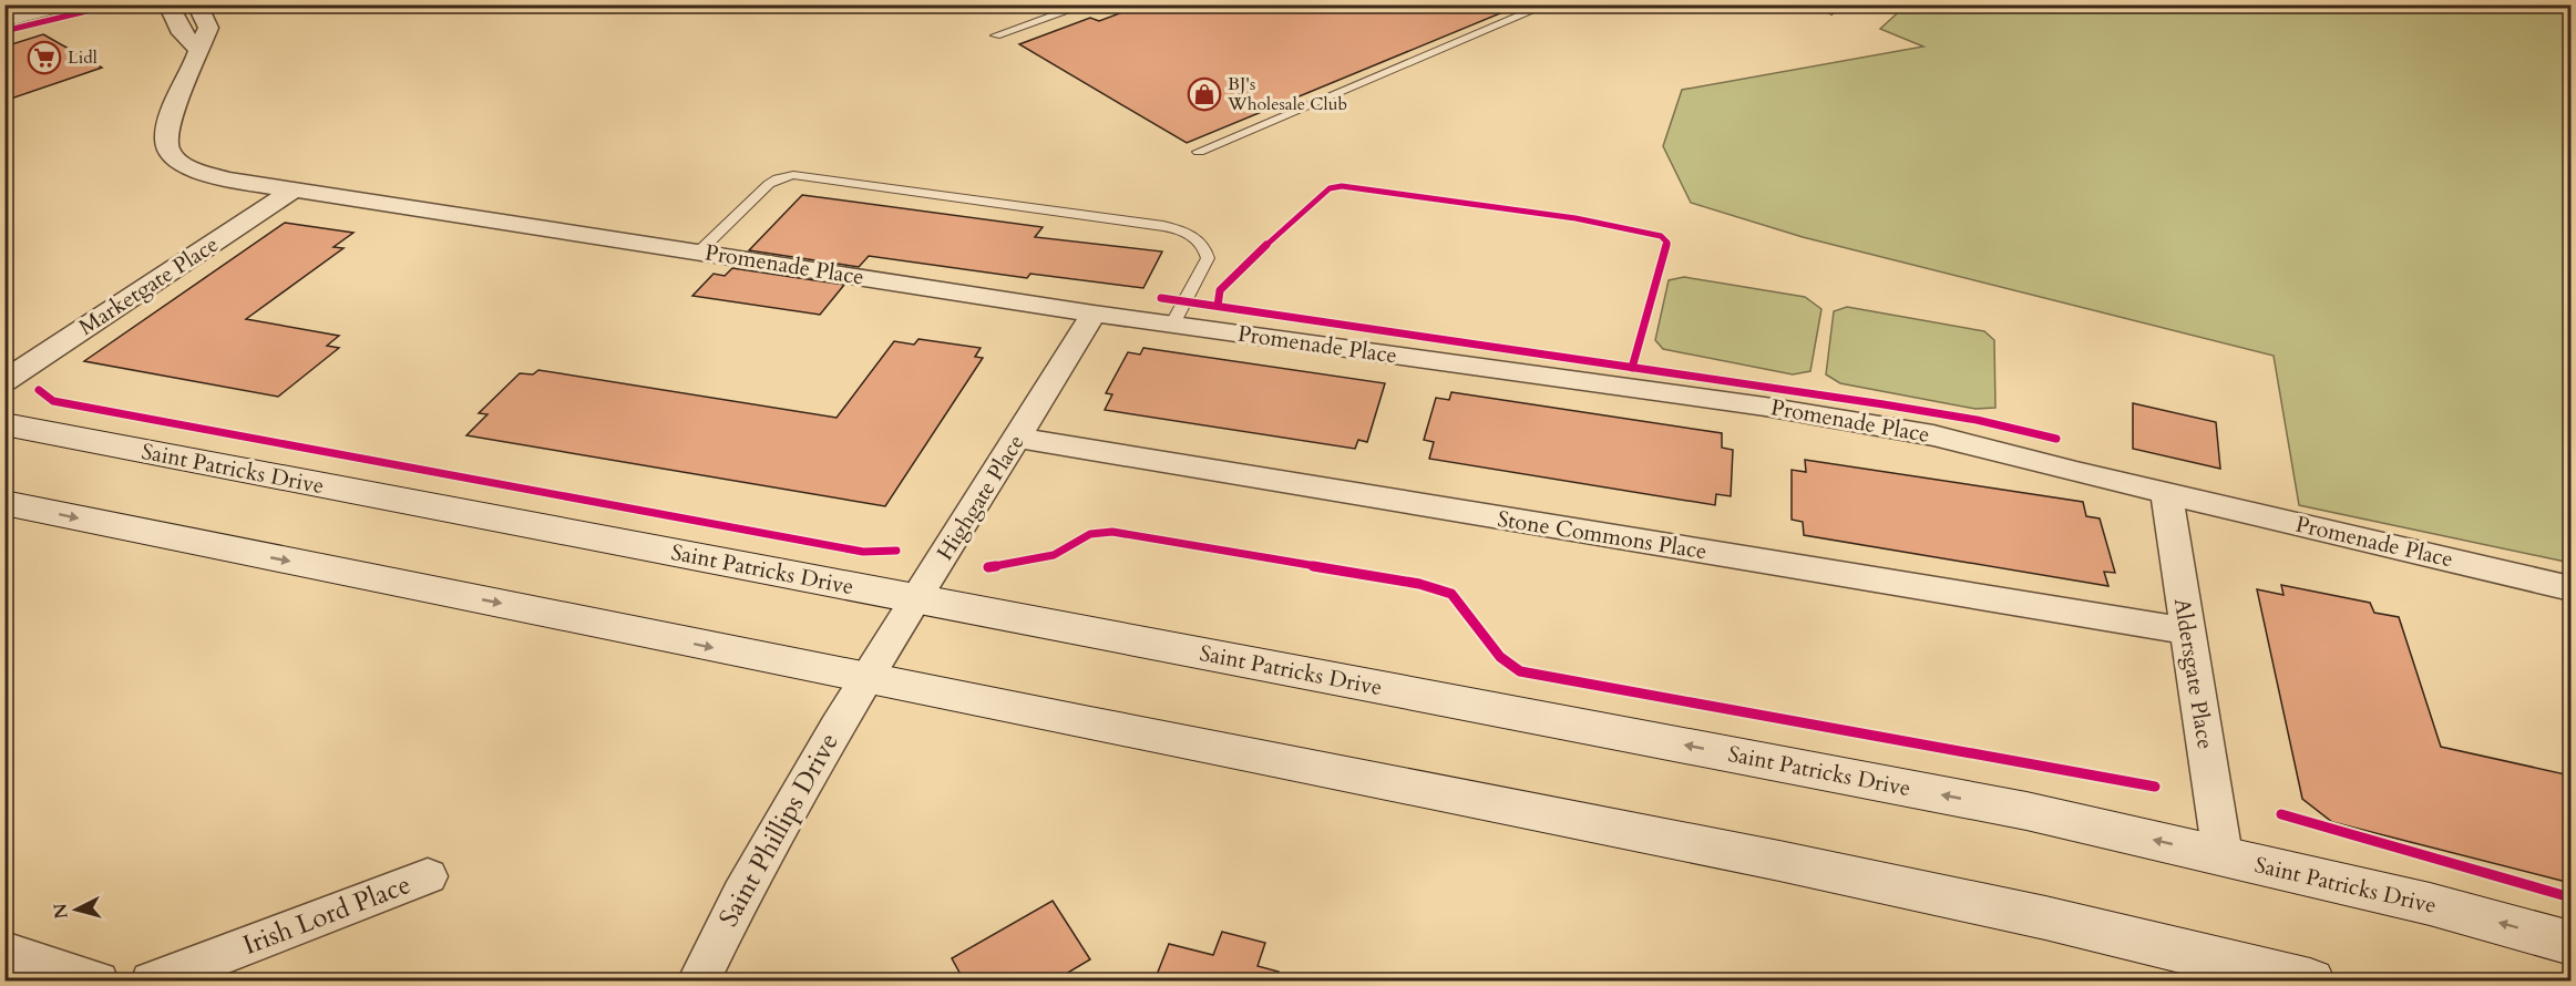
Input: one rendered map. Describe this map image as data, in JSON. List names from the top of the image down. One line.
{"streets":{"main road":["Saint Patricks Drive"],"street":["Promenade Place","Marketgate Place","Highgate Place","Stone Commons Place","Aldersgate Place","Saint Phillips Drive","Irish Lord Place"]},"crossings":[["Promenade Place","Marketgate Place"],["Promenade Place","Highgate Place"],["Promenade Place","Aldersgate Place"],["Saint Patricks Drive","Highgate Place"],["Saint Patricks Drive","Aldersgate Place"],["Highgate Place","Stone Commons Place"],["Highgate Place","Saint Phillips Drive"],["Stone Commons Place","Aldersgate Place"]],"places":{"supermarket":["Lidl"],"shop":["BJ's Wholesale Club"]},"north":"left"}
